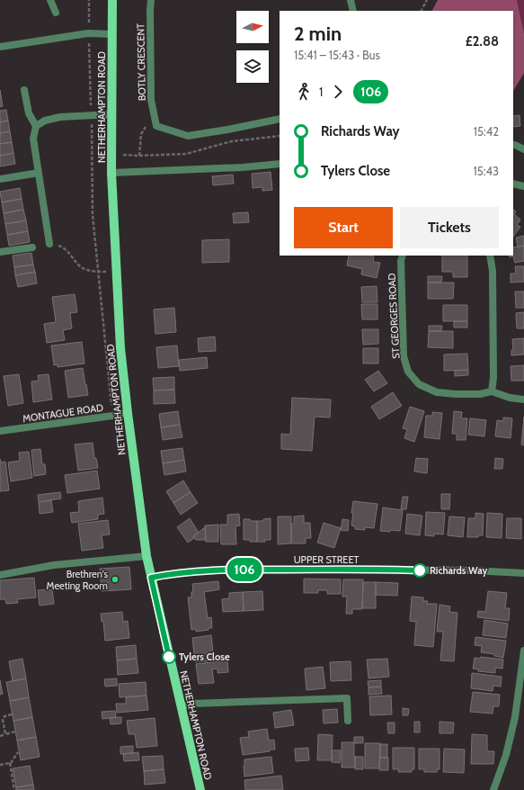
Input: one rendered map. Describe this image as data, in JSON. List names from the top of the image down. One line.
{"streets":{"main road":["NETHERHAMPTON ROAD"],"street":["BOTLY CRESCENT","ST GEORGES ROAD","MONTAGUE ROAD","UPPER STREET"]},"crossings":[["NETHERHAMPTON ROAD","MONTAGUE ROAD"],["NETHERHAMPTON ROAD","UPPER STREET"]],"places":["Richards Way","Brethren's Meeting Room","Tylers Close"],"lines":["bus line 106"],"north":"right","page":{"on_map":"106","heading":["2 min","15:41 – 15:43 · Bus","£2.88"],"legs":["1","106"],"list":[{"name":"Richards Way","value":"15:42"},{"name":"Tylers Close","value":"15:43"}],"buttons":["Start","Tickets"]}}
